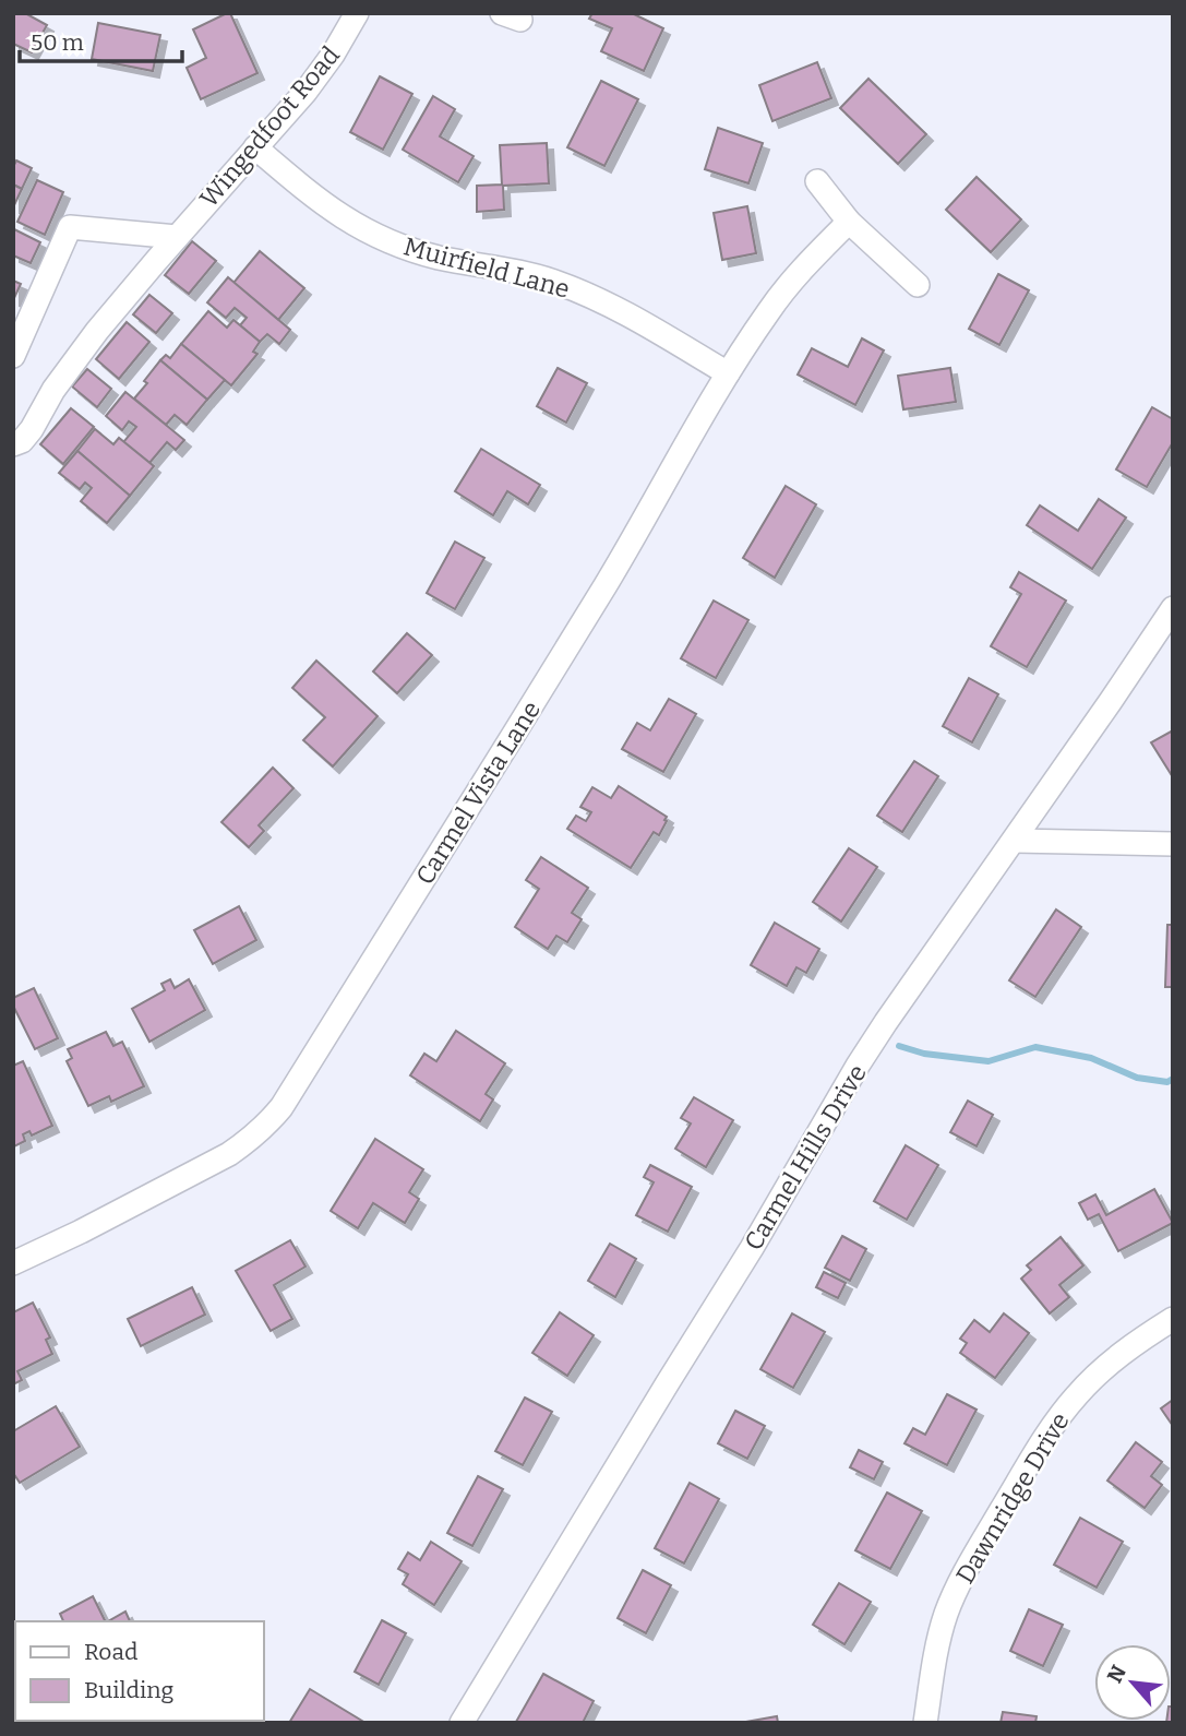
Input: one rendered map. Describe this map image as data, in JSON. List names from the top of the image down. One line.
{"streets":{"street":["Wingedfoot Road","Muirfield Lane","Carmel Vista Lane","Carmel Hills Drive","Dawnridge Drive"]},"crossings":[["Wingedfoot Road","Muirfield Lane"],["Muirfield Lane","Carmel Vista Lane"]],"legend":["Road","Building"],"scale_bar":"50 m","north":"top left"}
